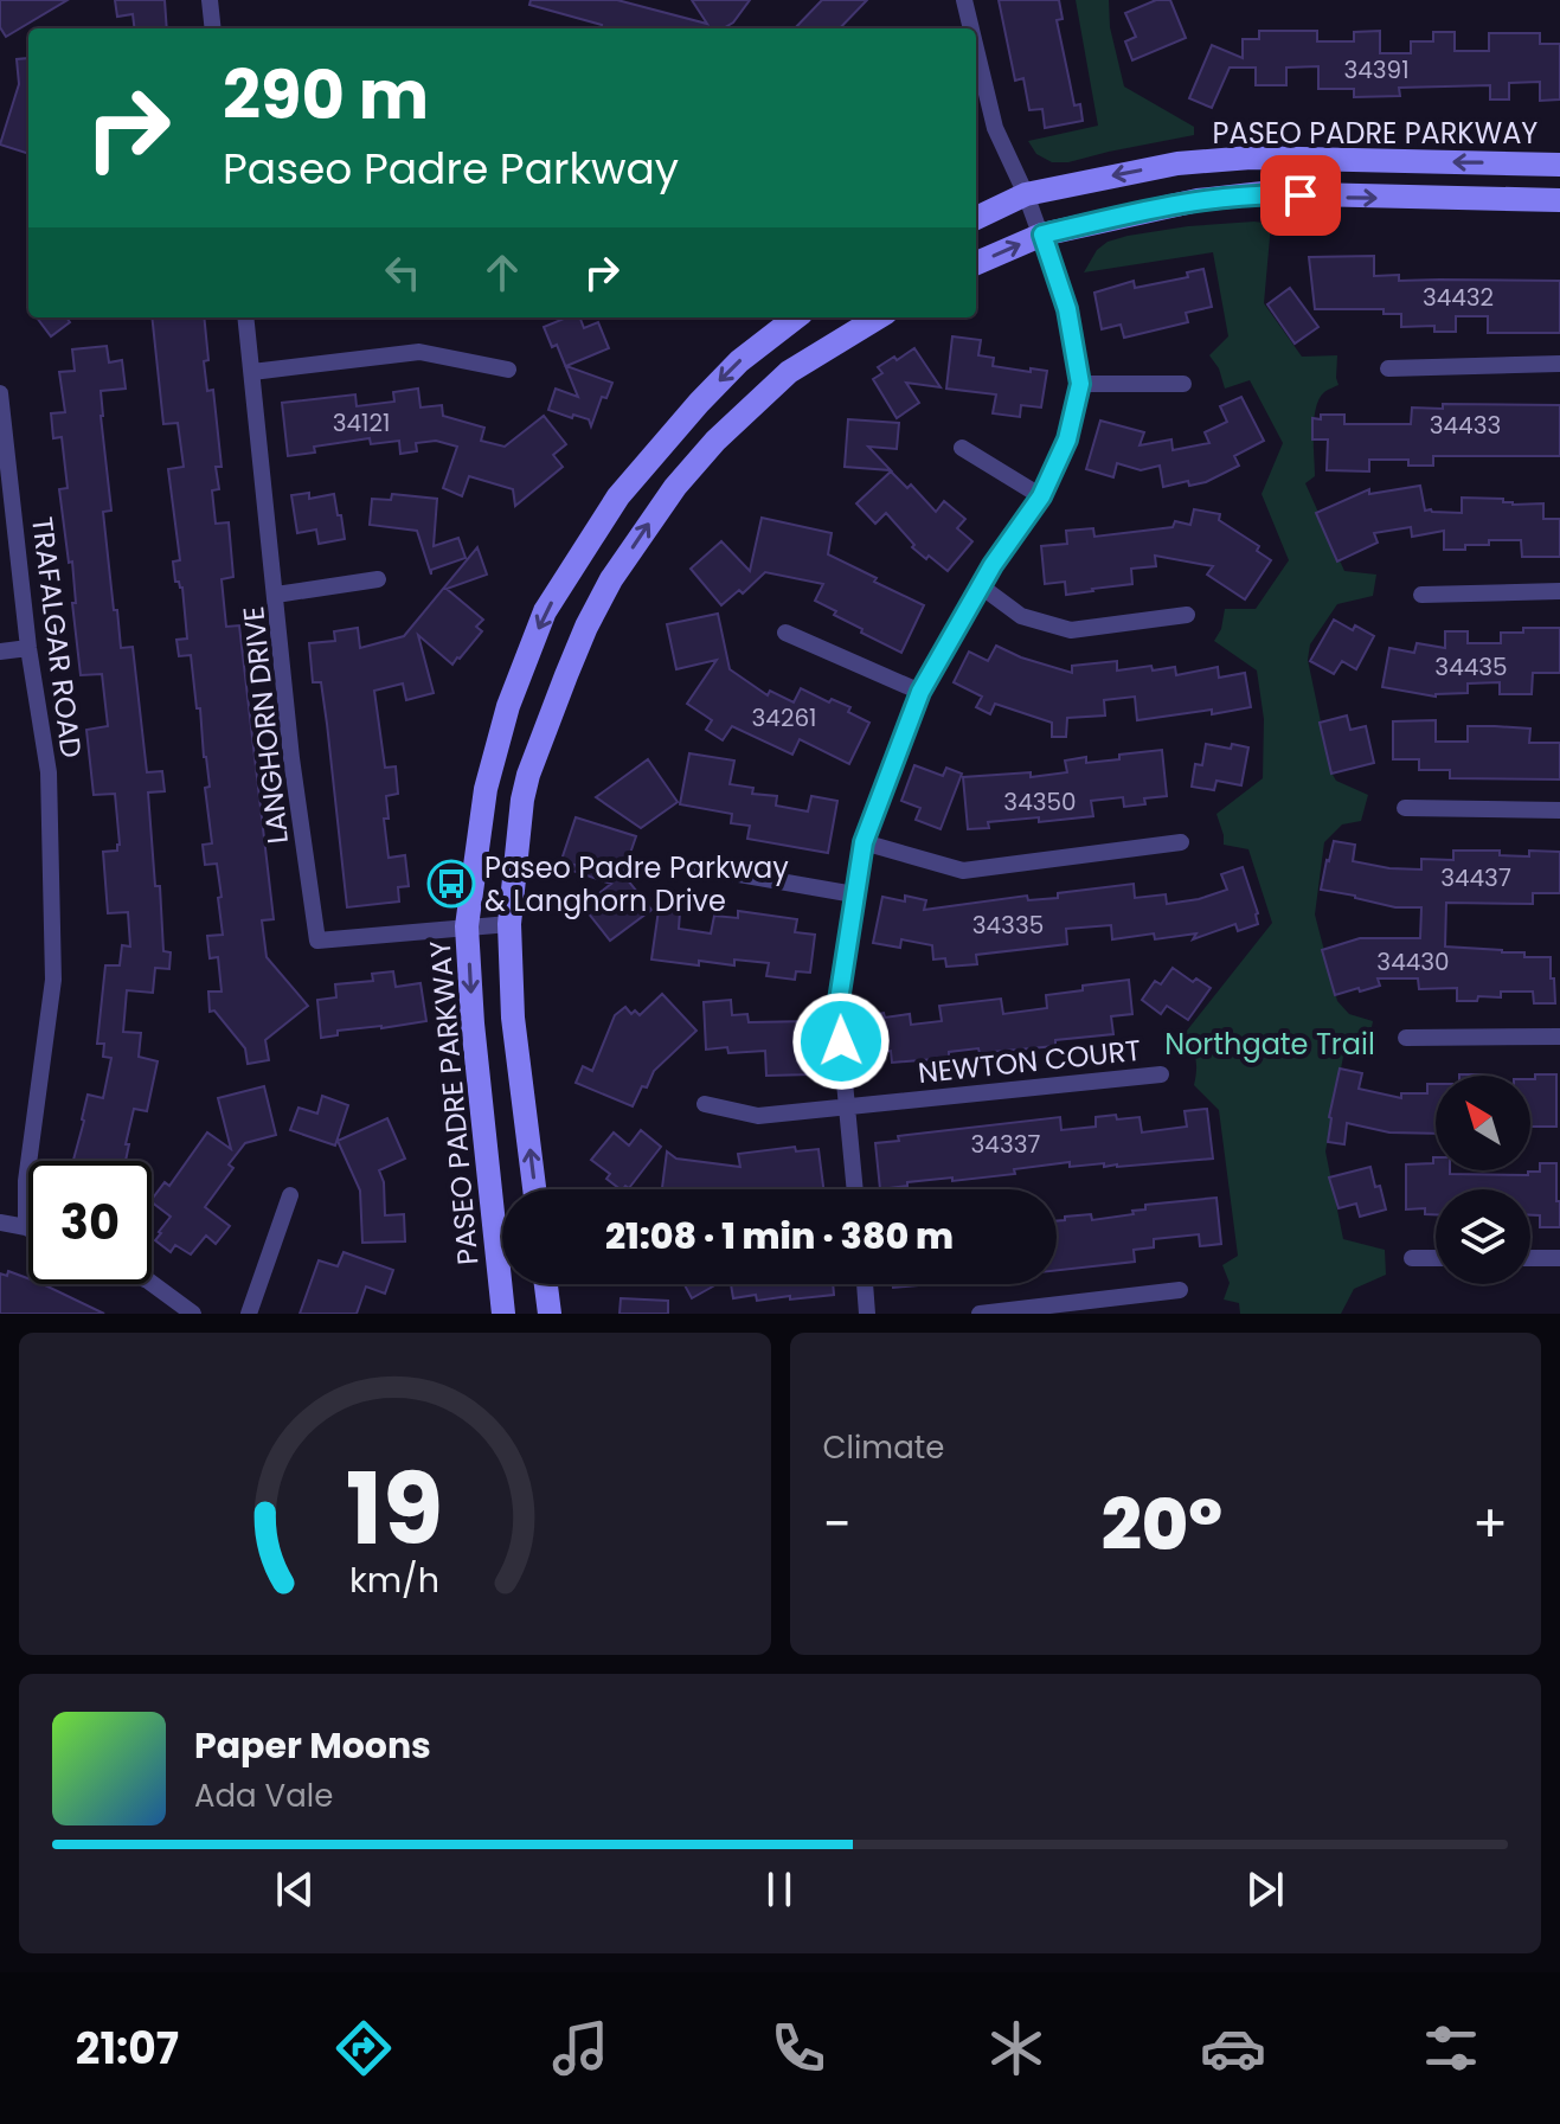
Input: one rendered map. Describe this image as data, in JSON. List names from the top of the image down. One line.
{"streets":{"main road":["PASEO PADRE PARKWAY"],"street":["TRAFALGAR ROAD","LANGHORN DRIVE","NEWTON COURT"]},"crossings":[["PASEO PADRE PARKWAY","LANGHORN DRIVE"]],"parks":["Northgate Trail"],"places":{"bus stop":["Paseo Padre Parkway & Langhorn Drive"]},"house_numbers":["34391","34432","34121","34433","34435","34261","34350","34437","34335","34430","34337"],"north":"top left","page":{"turn":["290 m","Paseo Padre Parkway"],"limit":"30","trip":"21:08 · 1 min · 380 m","tile":"Climate","heat":["−","20°","+"],"song":["Paper Moons","Ada Vale"],"tabs":"21:07","gauge":["19","km/h"]}}
